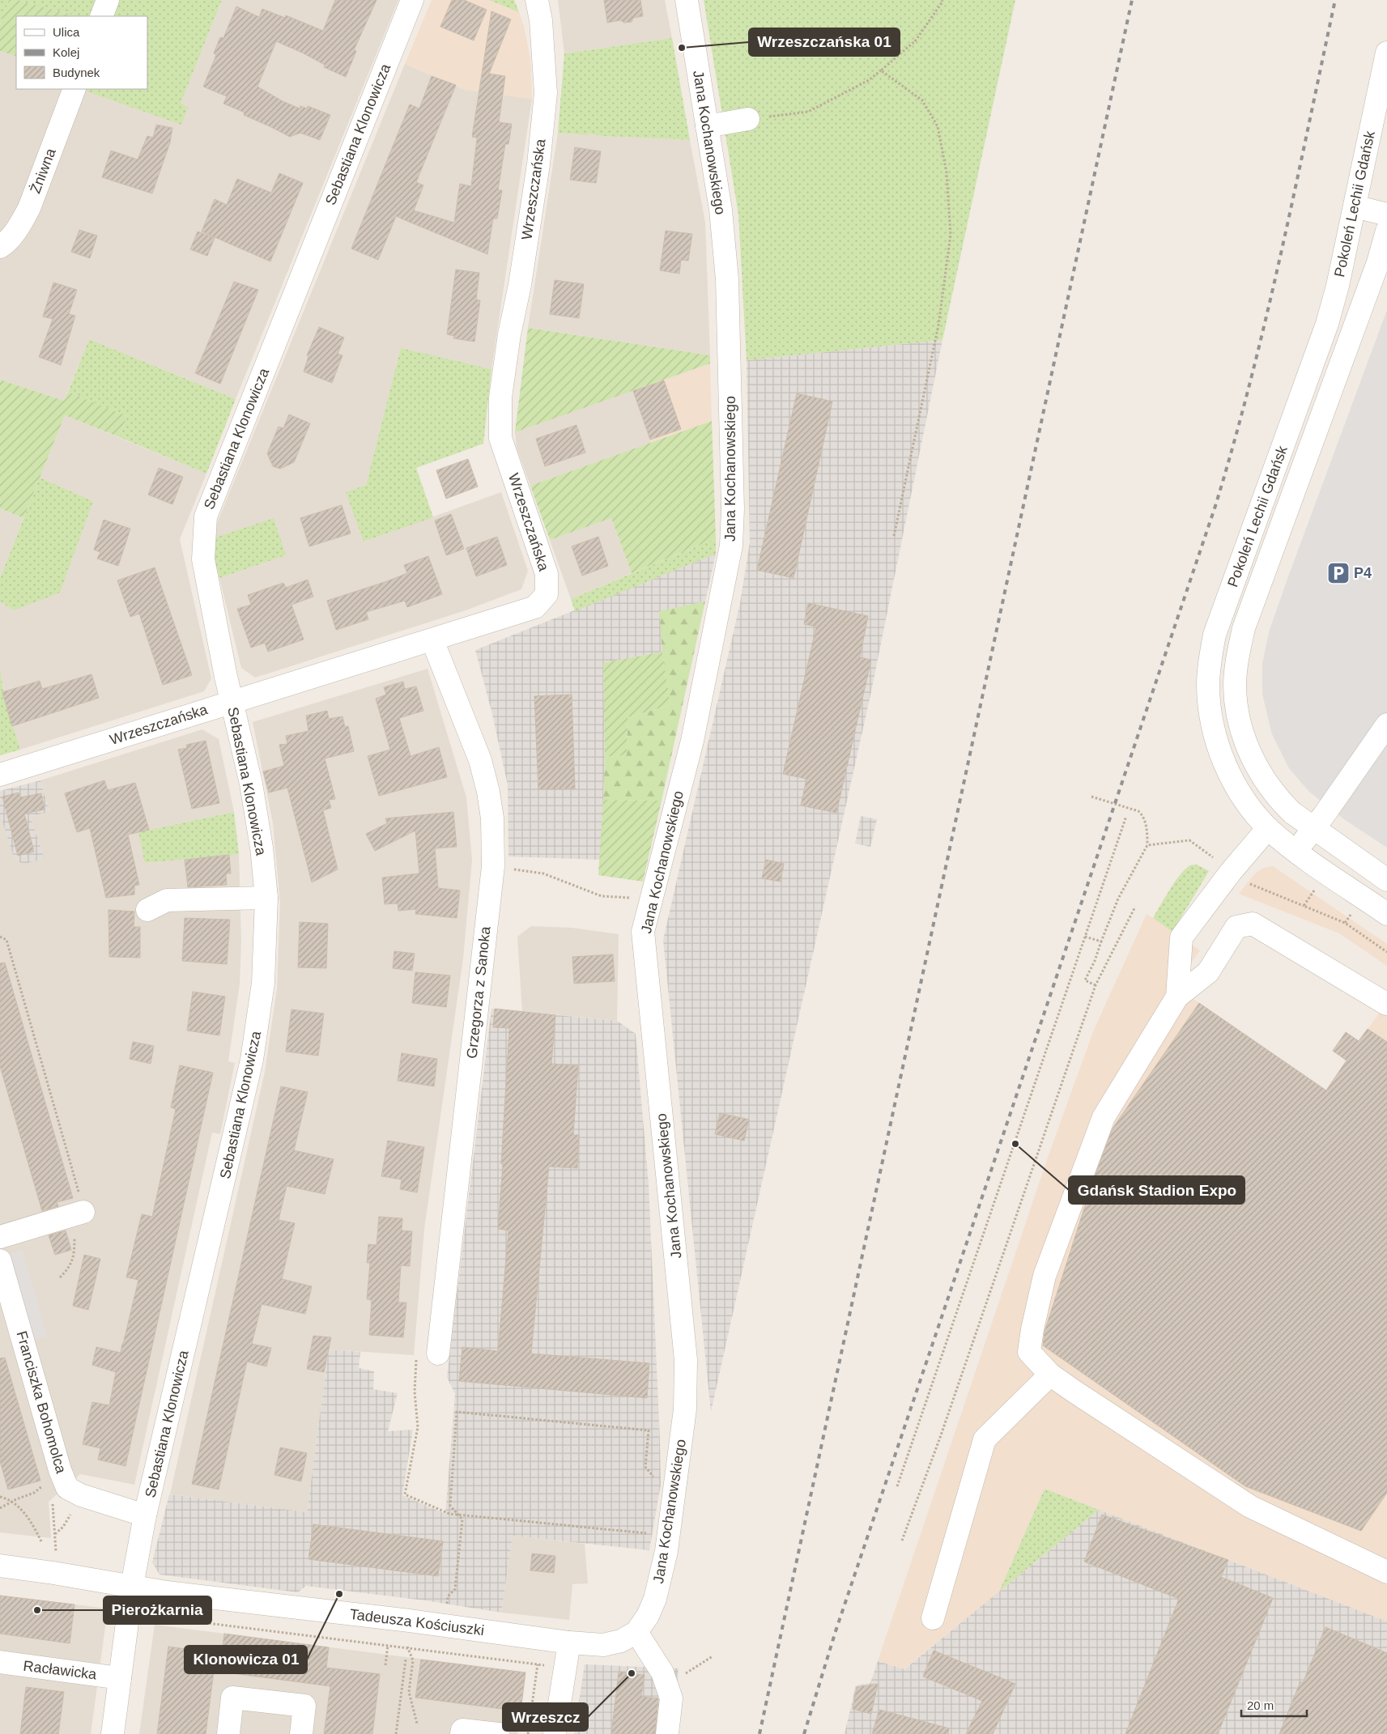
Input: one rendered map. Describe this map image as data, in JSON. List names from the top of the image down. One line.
{"streets":{"street":["Sebastiana Klonowicza","Jana Kochanowskiego","Żniwna","Wrzeszczańska","Pokoleń Lechii Gdańsk","Grzegorza z Sanoka","Franciszka Bohomolca","Tadeusza Kościuszki","Racławicka"]},"crossings":[["Sebastiana Klonowicza","Wrzeszczańska"],["Sebastiana Klonowicza","Franciszka Bohomolca"],["Sebastiana Klonowicza","Tadeusza Kościuszki"],["Sebastiana Klonowicza","Racławicka"],["Jana Kochanowskiego","Tadeusza Kościuszki"],["Wrzeszczańska","Grzegorza z Sanoka"]],"places":{"other":["Wrzeszczańska 01","Gdańsk Stadion Expo","Klonowicza 01","Pierożkarnia","Wrzeszcz"],"parking":["P4"]},"legend":["Ulica","Kolej","Budynek"],"scale_bar":"20 m"}
